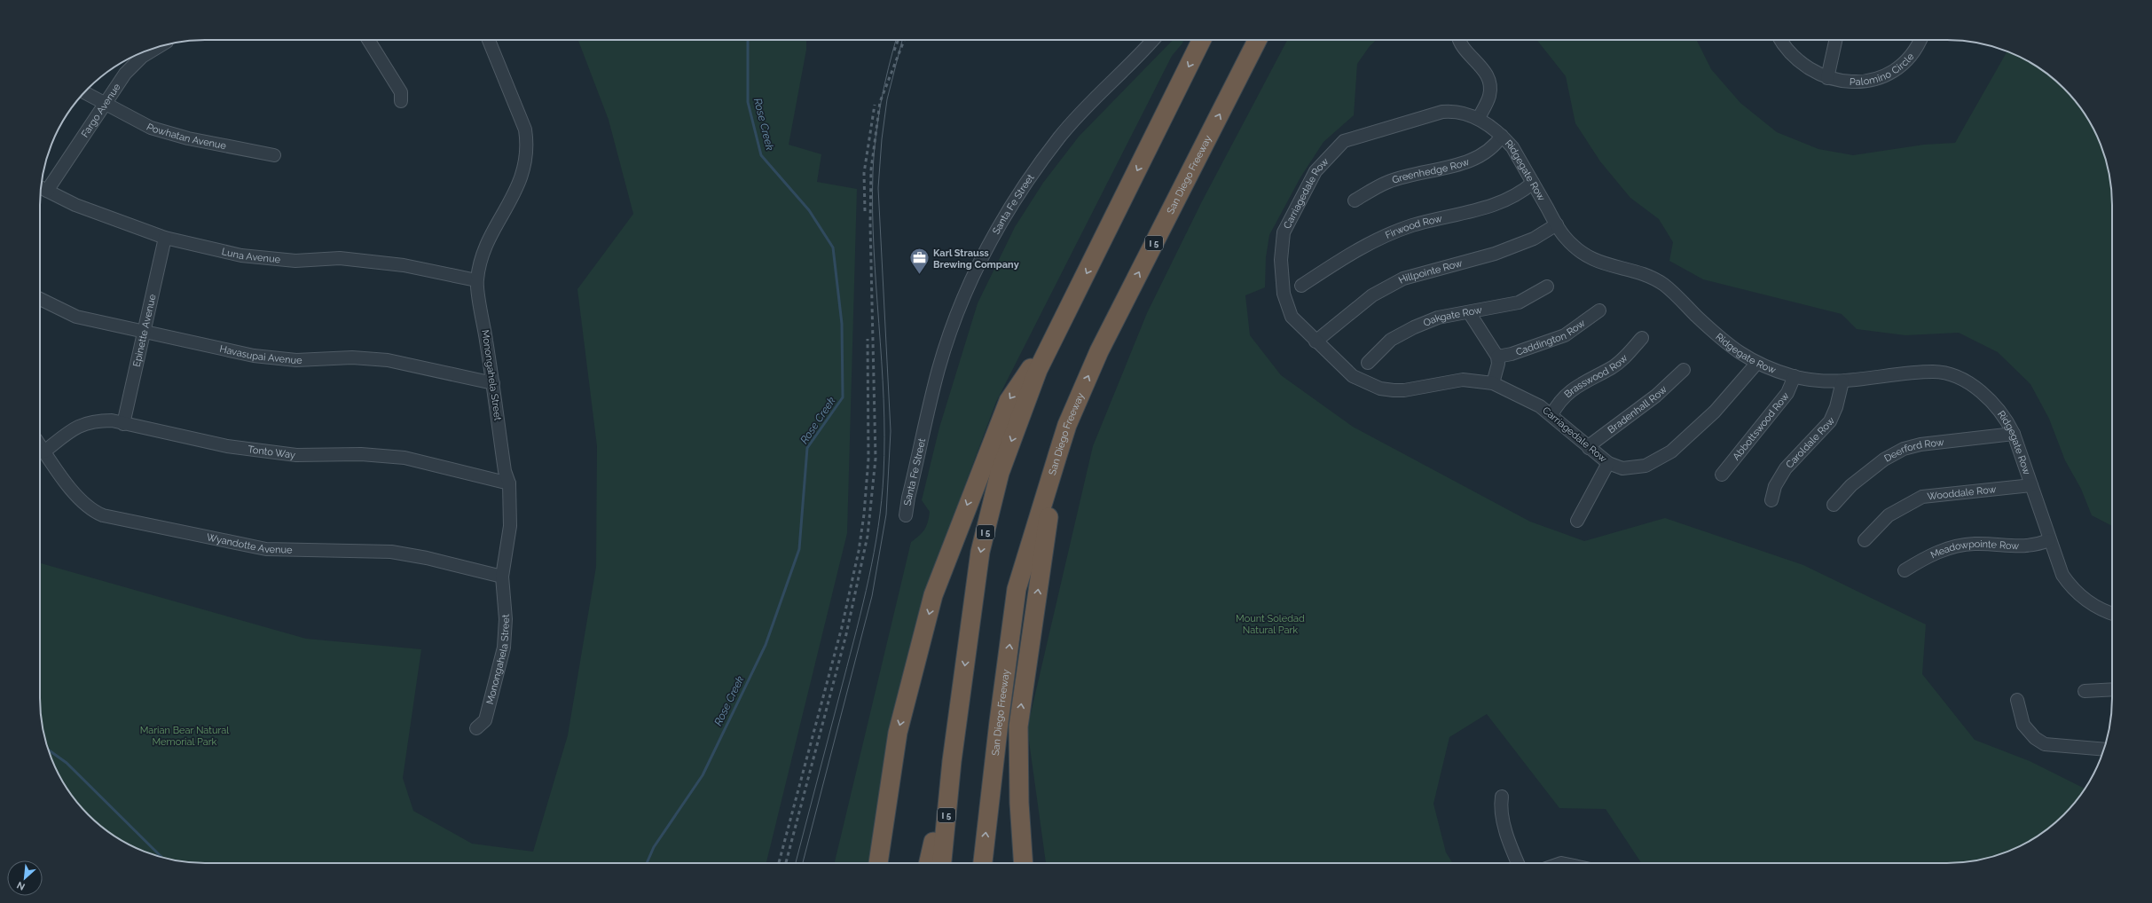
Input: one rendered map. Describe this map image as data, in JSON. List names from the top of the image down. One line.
{"streets":{"highway":["San Diego Freeway","I 5"],"street":["Palomino Circle","Fargo Avenue","Powhatan Avenue","Greenhedge Row","Ridgegate Row","Carriagedale Row","Santa Fe Street","Firwood Row","Luna Avenue","Hillpointe Row","Oakgate Row","Epinette Avenue","Caddington Row","Havasupai Avenue","Monongahela Street","Brasswood Row","Bradenhall Row","Abbottswood Row","Caroldale Row","Tonto Way","Deerford Row","Wooddale Row","Wyandotte Avenue","Meadowpointe Row"]},"crossings":[["Fargo Avenue","Powhatan Avenue"],["Fargo Avenue","Luna Avenue"],["Greenhedge Row","Ridgegate Row"],["Ridgegate Row","Carriagedale Row"],["Ridgegate Row","Firwood Row"],["Ridgegate Row","Hillpointe Row"],["Ridgegate Row","Abbottswood Row"],["Ridgegate Row","Caroldale Row"],["Ridgegate Row","Deerford Row"],["Ridgegate Row","Wooddale Row"],["Ridgegate Row","Meadowpointe Row"],["Carriagedale Row","Hillpointe Row"],["Carriagedale Row","Brasswood Row"],["Carriagedale Row","Bradenhall Row"],["Luna Avenue","Epinette Avenue"],["Luna Avenue","Monongahela Street"],["Epinette Avenue","Havasupai Avenue"],["Epinette Avenue","Tonto Way"],["Havasupai Avenue","Monongahela Street"],["Monongahela Street","Tonto Way"],["Monongahela Street","Wyandotte Avenue"],["Tonto Way","Wyandotte Avenue"]],"water":["Rose Creek"],"parks":["Mount Soledad Natural Park","Marian Bear Natural Memorial Park"],"places":{"office":["Karl Strauss Brewing Company"]},"north":"bottom left"}
